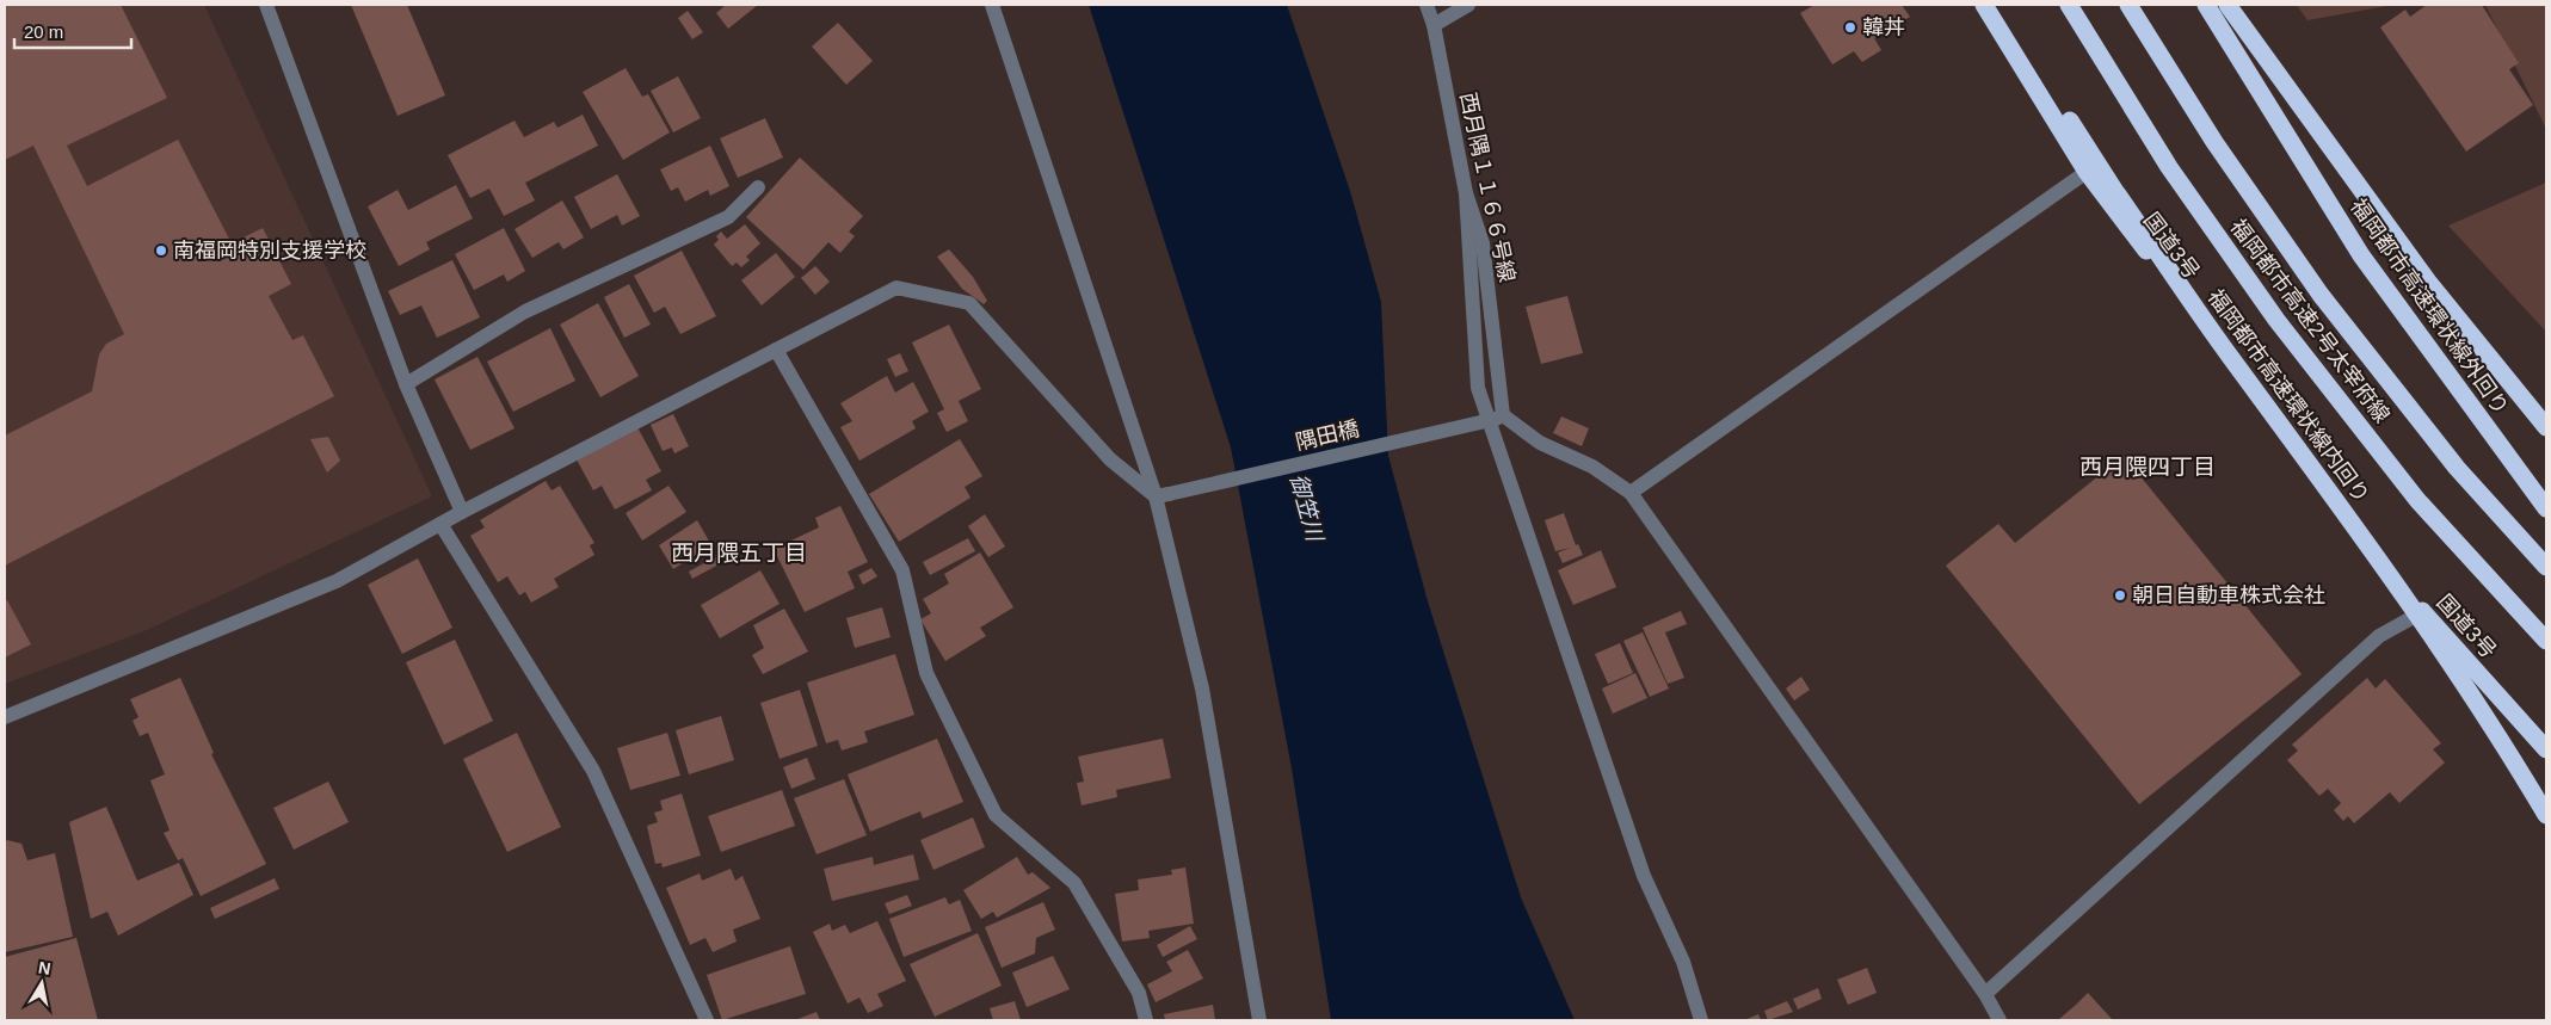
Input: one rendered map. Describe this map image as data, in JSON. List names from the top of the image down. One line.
{"streets":{"highway":["国道3号","福岡都市高速環状線外回り","福岡都市高速2号太宰府線","福岡都市高速環状線内回り"],"street":["西月隅１１６６号線","隅田橋"]},"crossings":[["西月隅１１６６号線","隅田橋"]],"districts":["西月隈四丁目","西月隈五丁目"],"water":["御笠川"],"places":["韓丼","南福岡特別支援学校","朝日自動車株式会社"],"scale_bar":"20 m","north":"top"}
